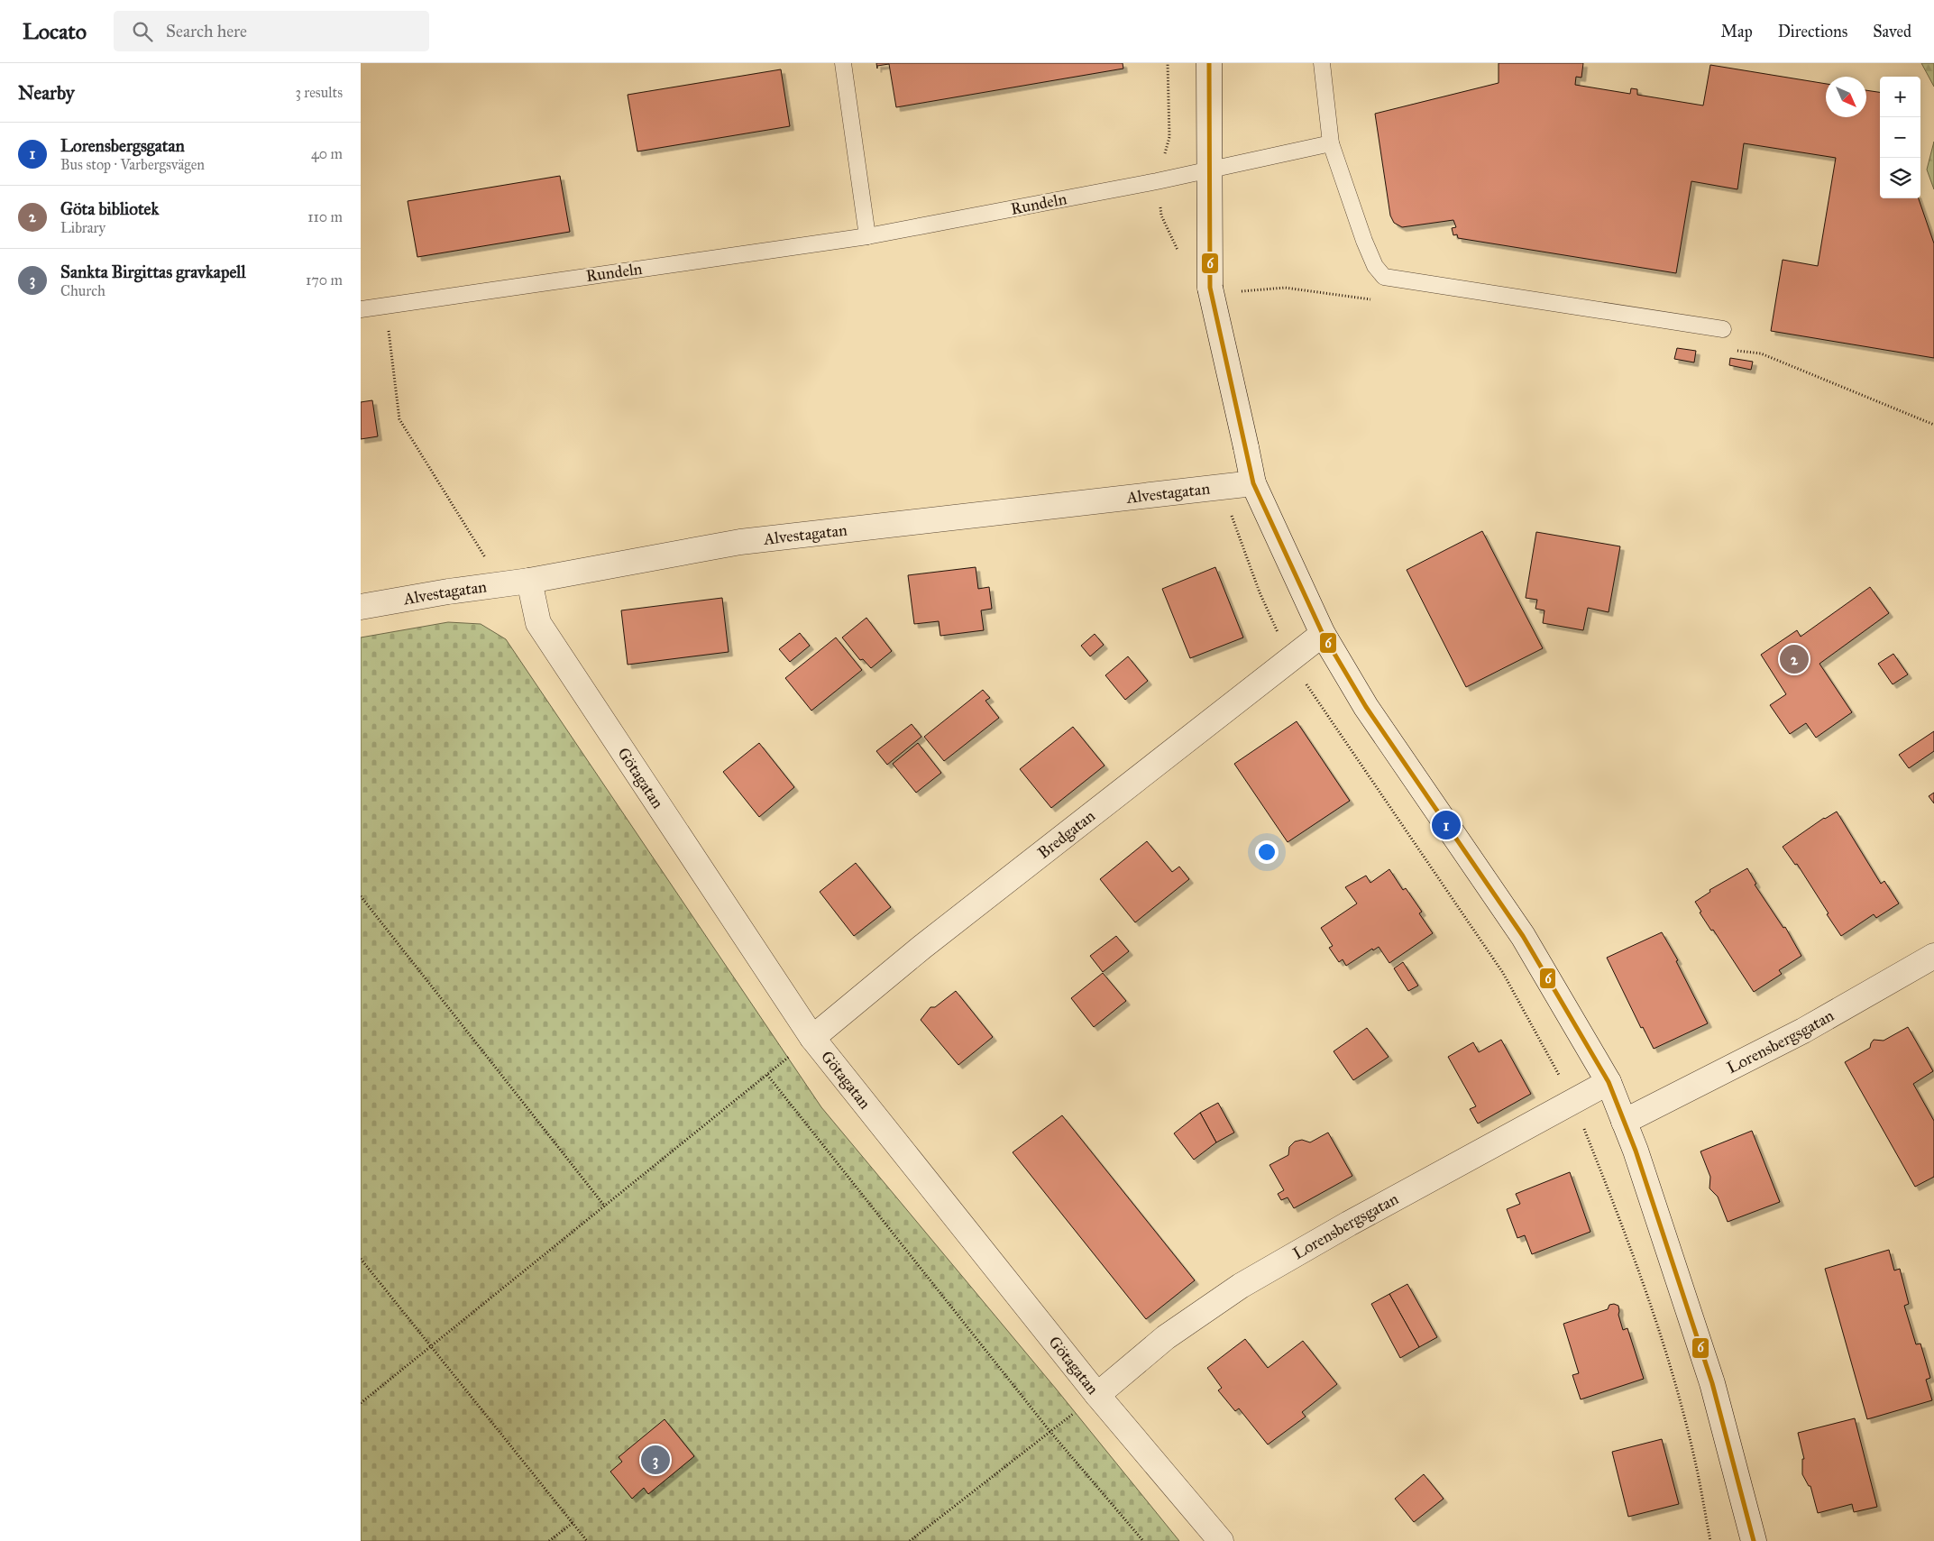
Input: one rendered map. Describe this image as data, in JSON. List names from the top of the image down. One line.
{"streets":{"street":["Alvestagatan","Götagatan","Bredgatan","Lorensbergsgatan"],"lane":["Rundeln"]},"crossings":[["Alvestagatan","Götagatan"],["Götagatan","Bredgatan"],["Götagatan","Lorensbergsgatan"]],"lines":["transit line 6"],"north":"bottom right","page":{"header":"Locato","search":"Search here","nav":["Map","Directions","Saved"],"heading":["Nearby","3 results"],"map_buttons":["+","−"],"list":[{"mark":"1","name":"Lorensbergsgatan","note":"Bus stop · Varbergsvägen","value":"40 m"},{"mark":"2","name":"Göta bibliotek","note":"Library","value":"110 m"},{"mark":"3","name":"Sankta Birgittas gravkapell","note":"Church","value":"170 m"}],"pins":["2","1","3"]}}
